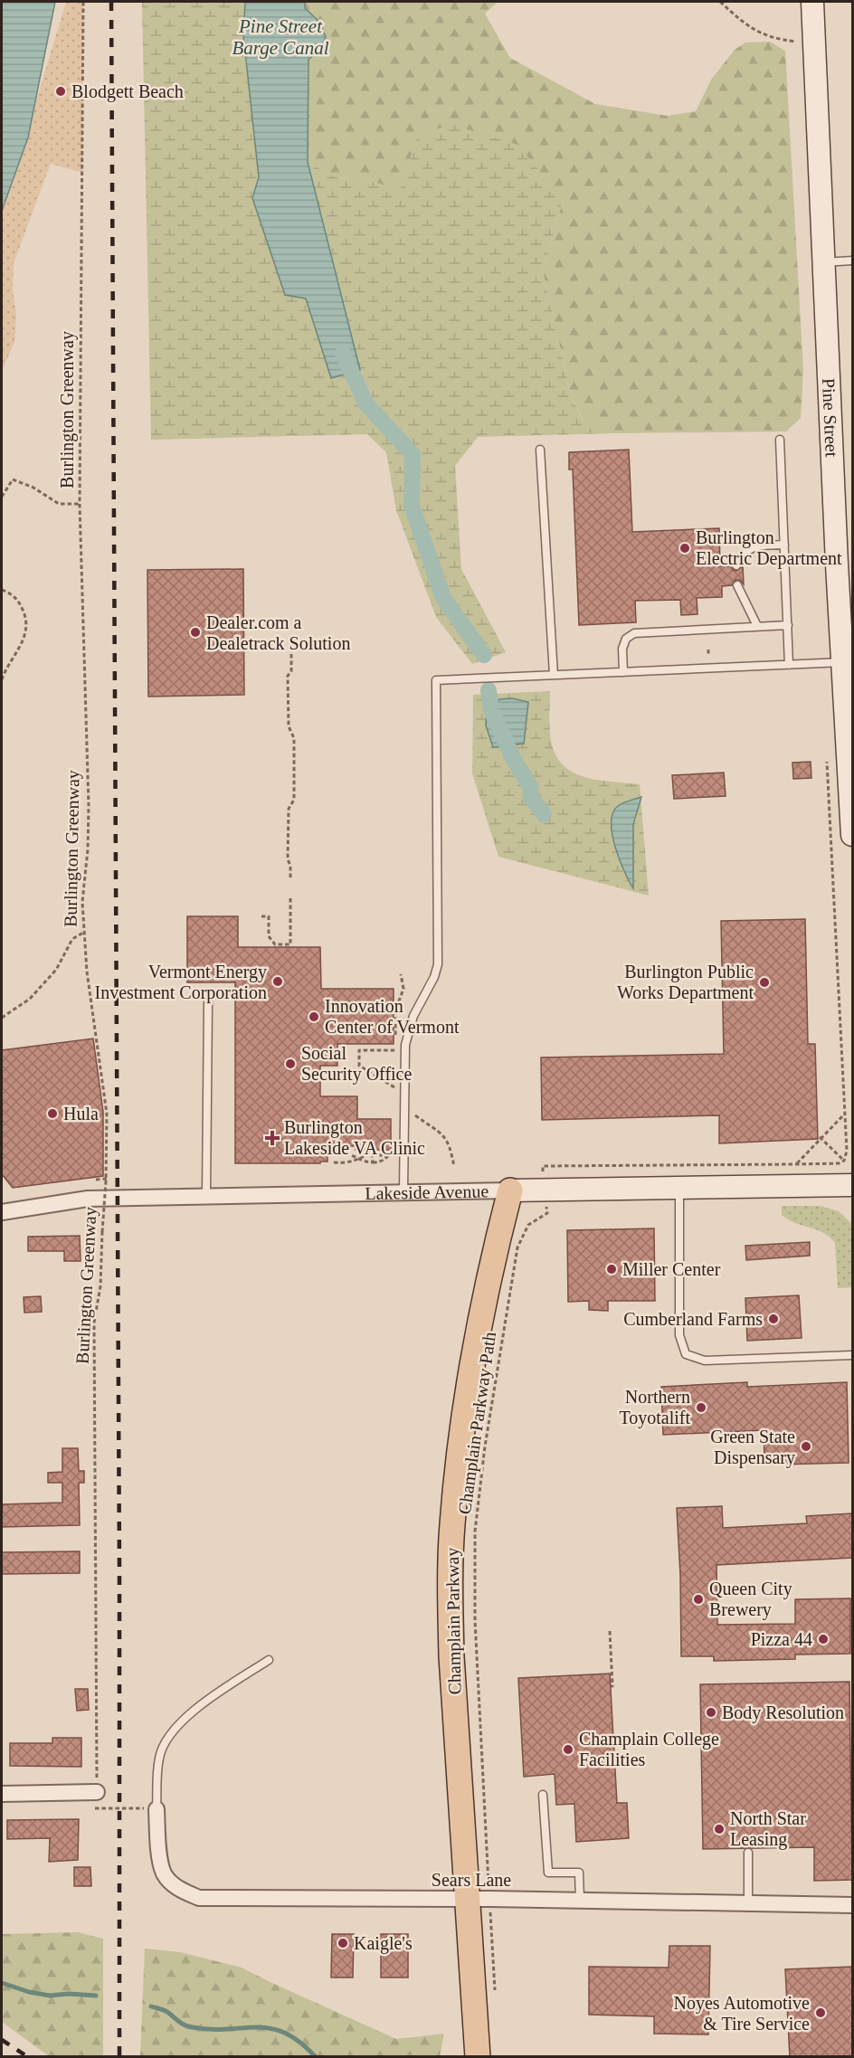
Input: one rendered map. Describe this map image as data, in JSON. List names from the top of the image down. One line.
{"streets":{"main road":["Pine Street","Lakeside Avenue","Champlain Parkway"],"street":["Sears Lane"],"path":["Burlington Greenway","Champlain Parkway Path"]},"crossings":[["Lakeside Avenue","Champlain Parkway Path"],["Lakeside Avenue","Champlain Parkway"],["Champlain Parkway Path","Champlain Parkway"],["Champlain Parkway Path","Sears Lane"],["Champlain Parkway","Sears Lane"]],"water":["Pine Street Barge Canal"],"places":{"other":["Blodgett Beach","Burlington Electric Department","Dealer.com a Dealetrack Solution","Vermont Energy Investment Corporation","Burlington Public Works Department","Innovation Center of Vermont","Social Security Office","Hula","Miller Center","Cumberland Farms","Northern Toyotalift","Green State Dispensary","Queen City Brewery","Pizza 44","Body Resolution","Champlain College Facilities","North Star Leasing","Kaigle's","Noyes Automotive & Tire Service"],"health":["Burlington Lakeside VA Clinic"]}}
